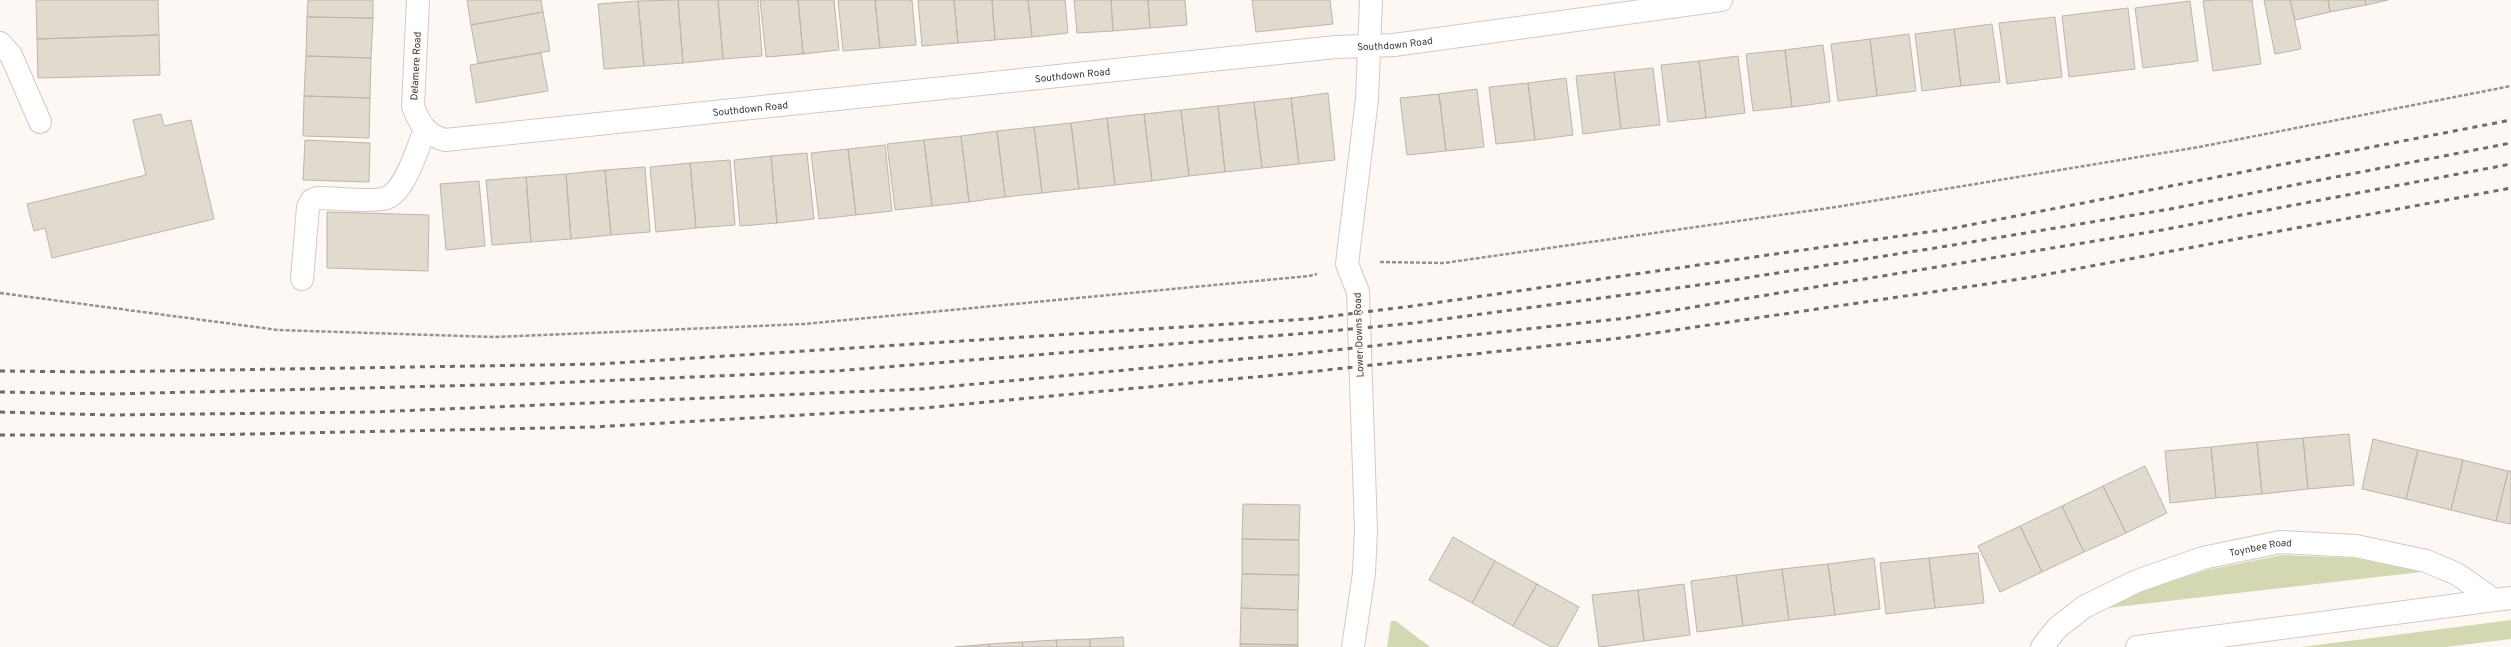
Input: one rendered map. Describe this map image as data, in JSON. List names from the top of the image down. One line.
{"streets":{"street":["Southdown Road","Delamere Road","Lower Downs Road","Toynbee Road"]},"crossings":[["Southdown Road","Delamere Road"],["Southdown Road","Lower Downs Road"]]}
